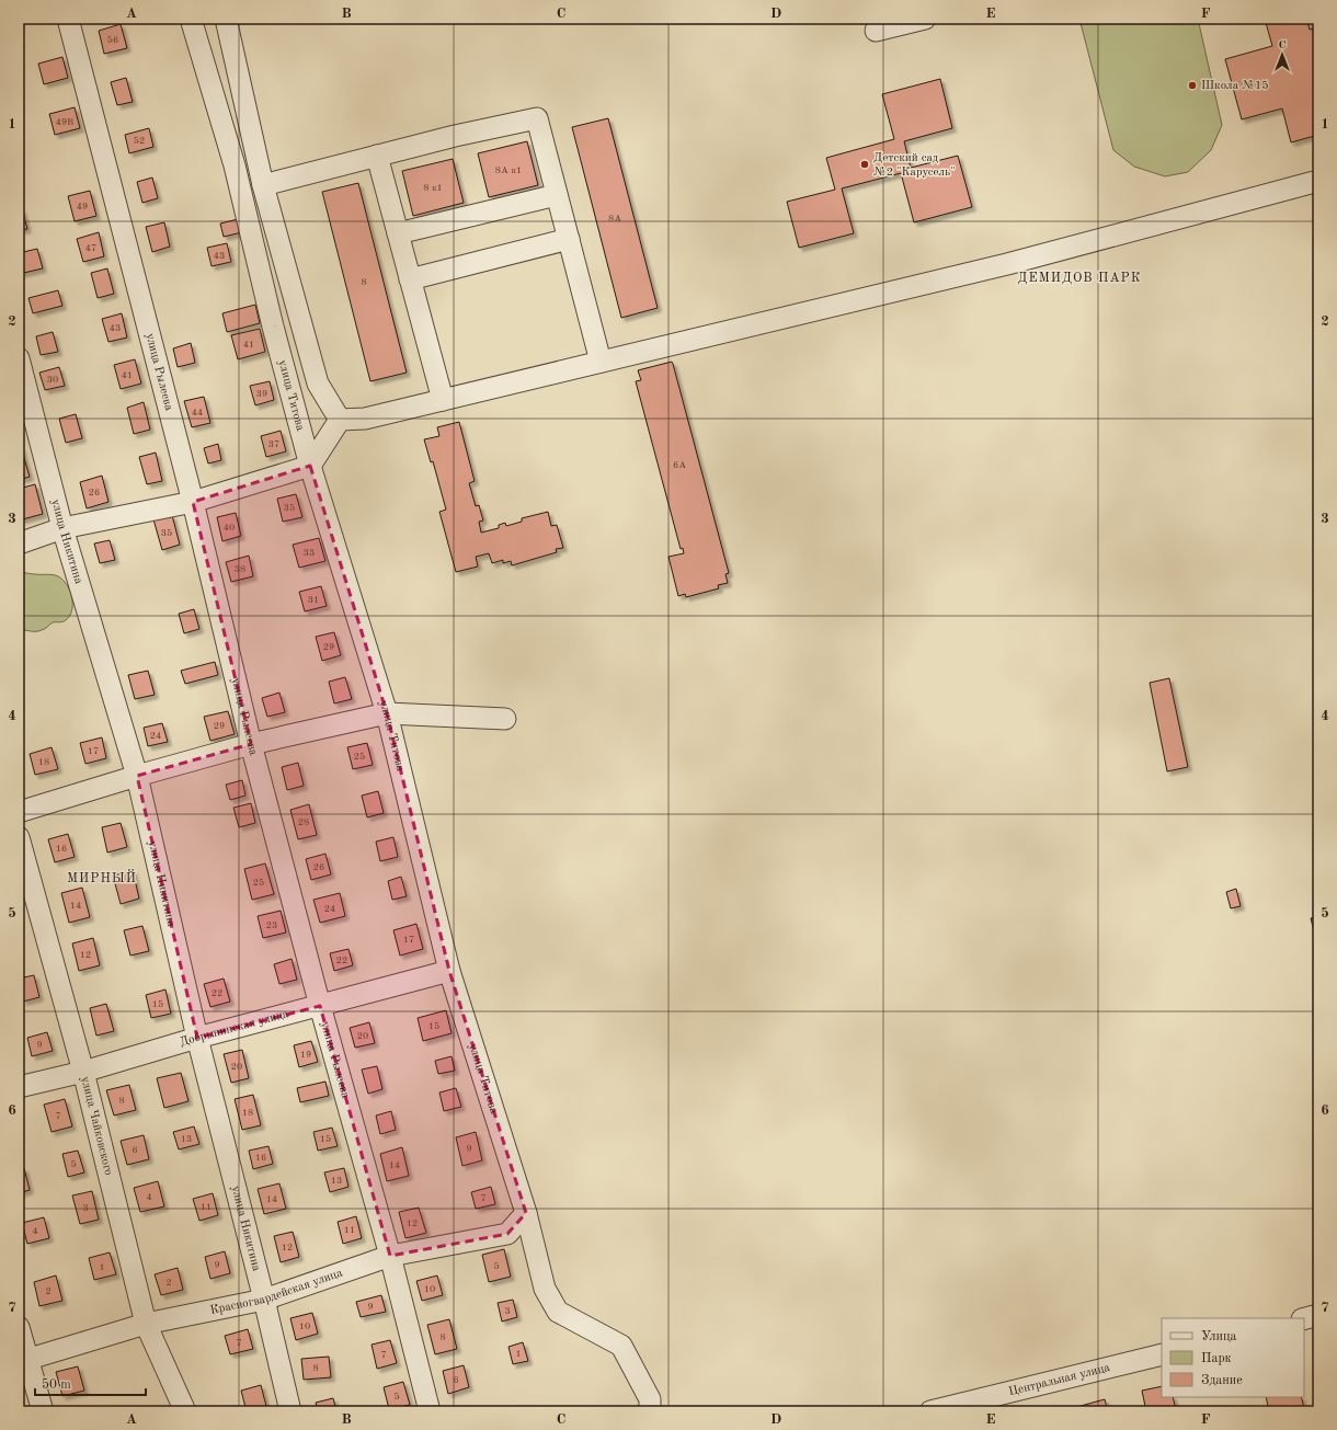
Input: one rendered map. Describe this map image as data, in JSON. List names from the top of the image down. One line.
{"streets":{"street":["улица Рылеева","улица Титова","улица Никитина","Добрынинская улица","улица Чайковского","Красногвардейская улица","Центральная улица"]},"crossings":[["улица Рылеева","Добрынинская улица"],["улица Рылеева","Красногвардейская улица"],["улица Титова","Добрынинская улица"],["улица Титова","Красногвардейская улица"],["улица Никитина","Добрынинская улица"],["улица Никитина","Красногвардейская улица"],["Добрынинская улица","улица Чайковского"],["улица Чайковского","Красногвардейская улица"]],"districts":["ДЕМИДОВ ПАРК","МИРНЫЙ"],"places":["Школа №15","Детский сад №2 \"Карусель\""],"house_numbers":["56","49В","52","8А к1","8 к1","49","8А","47","43","8","43","41","41","30","39","44","37","6А","26","35","40","35","33","38","31","29","29","24","17","25","18","28","16","26","25","14","24","23","17","12","22","22","15","15","20","9","19","20","8","18","7","13","15","9","6","16","5","14","13","4","7","14","11","3","12","11","4","12","9","5","1","2","10","2","9","3","10","8","7","1","7","8","6","5"],"legend":["Улица","Парк","Здание"],"scale_bar":"50 m","north":"top","grid":{"columns":["A","B","C","D","E","F"],"rows":["1","2","3","4","5","6","7"]}}
